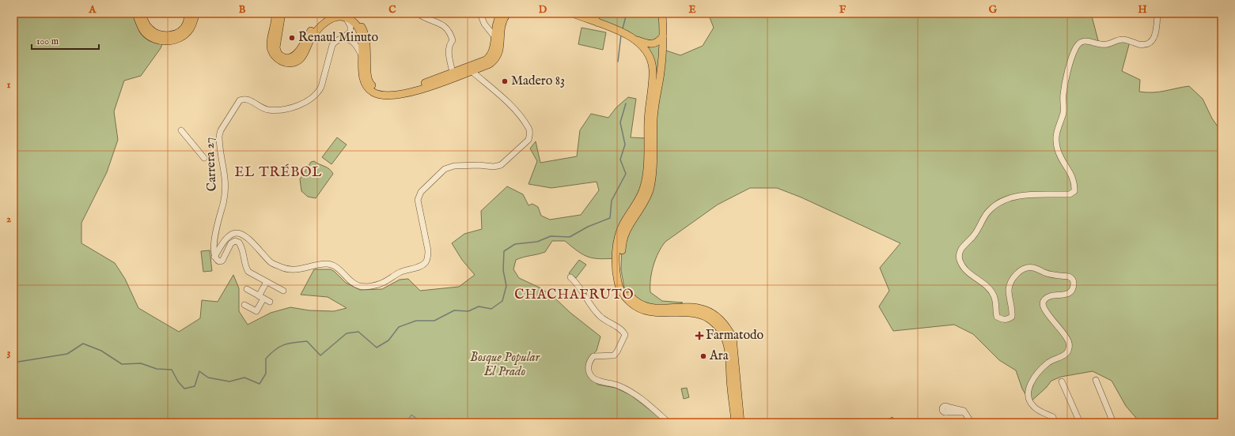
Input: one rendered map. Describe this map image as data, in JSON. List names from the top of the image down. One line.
{"streets":{"street":["Carrera 27"]},"districts":["EL TRÉBOL","CHACHAFRUTO"],"parks":["Bosque Popular El Prado"],"places":{"other":["Renaul Minuto","Madero 83","Ara"],"health":["Farmatodo"]},"scale_bar":"100 m","grid":{"columns":["A","B","C","D","E","F","G","H"],"rows":["1","2","3"]}}
